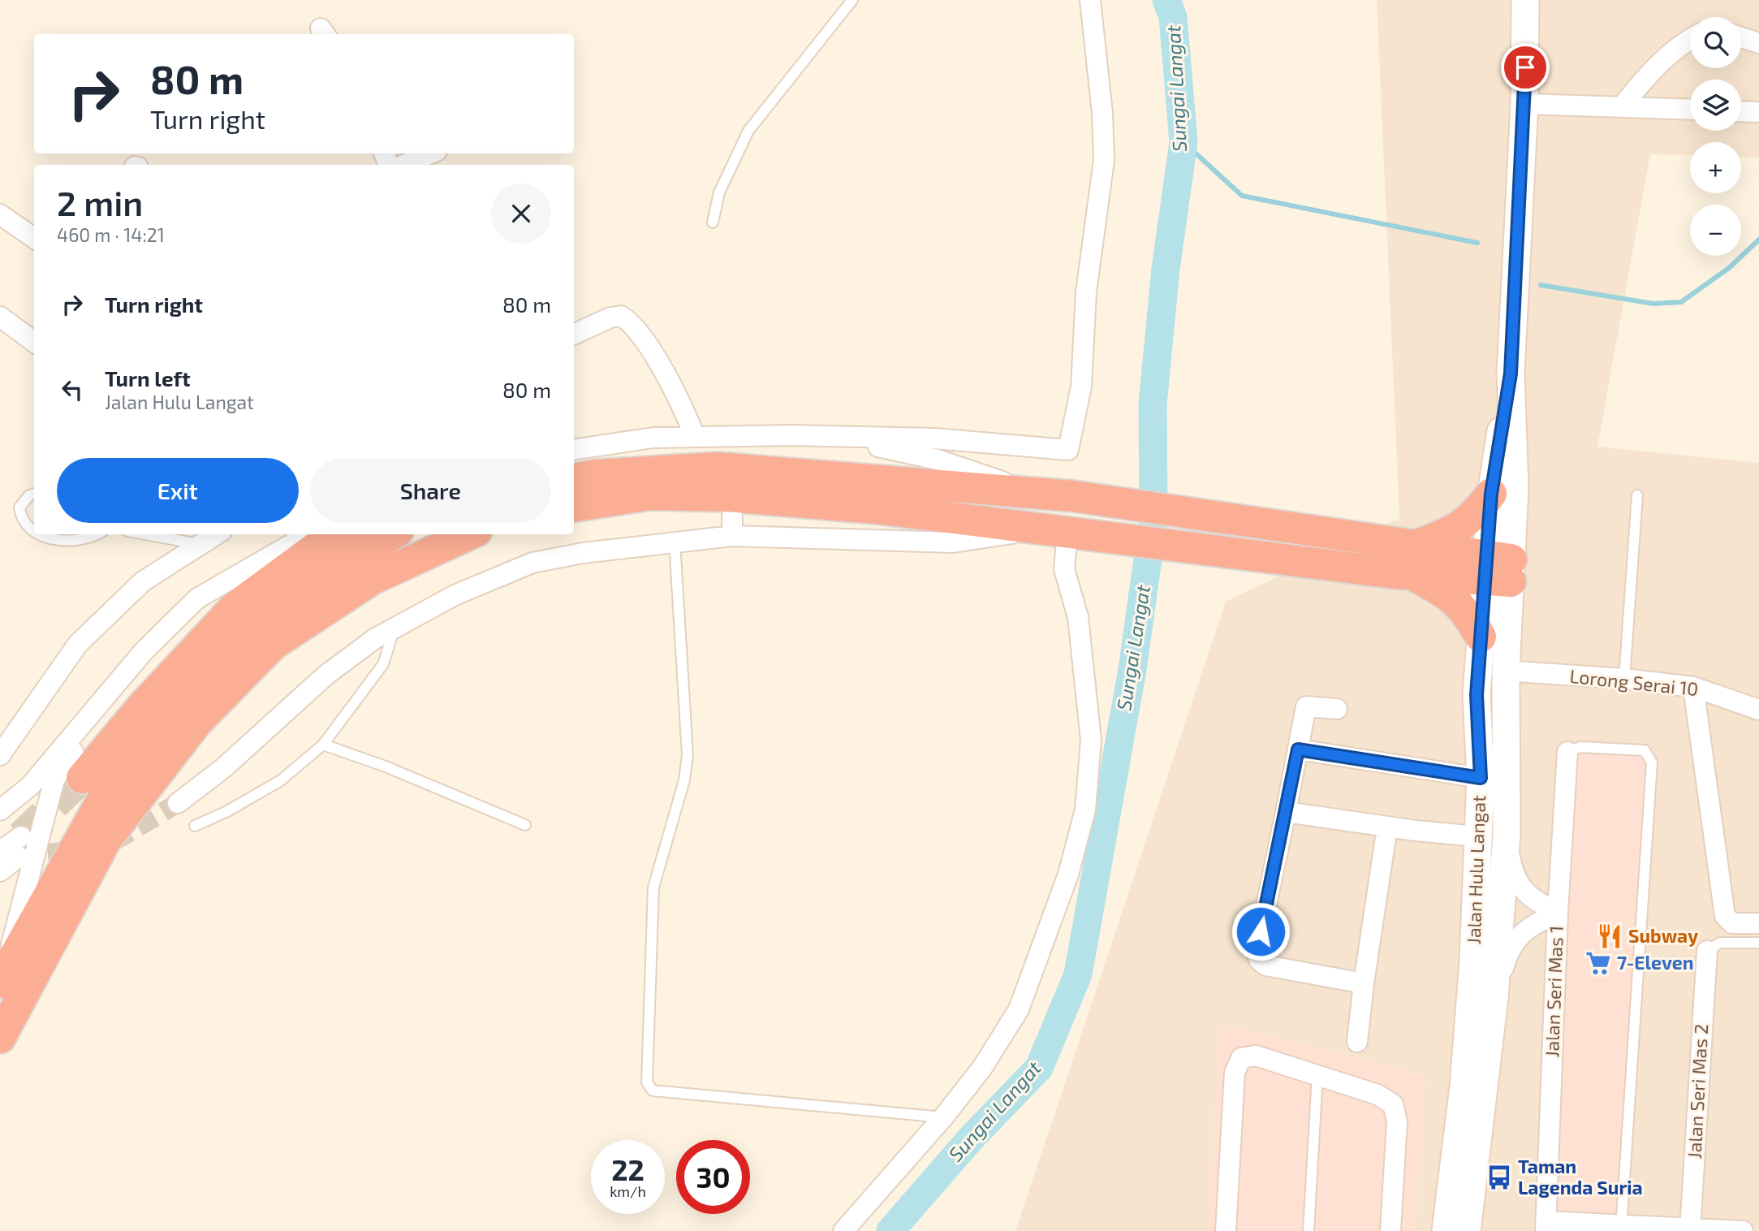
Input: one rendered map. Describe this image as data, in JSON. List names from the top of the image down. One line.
{"streets":{"main road":["Jalan Hulu Langat"],"street":["Lorong Serai 10","Jalan Seri Mas 1","Jalan Seri Mas 2"]},"crossings":[["Lorong Serai 10","Jalan Hulu Langat"]],"water":["Sungai Langat"],"places":{"restaurant":["Subway"],"supermarket":["7-Eleven"],"bus stop":["Taman Lagenda Suria"]},"page":{"map_buttons":["+","−"],"turn":["80 m","Turn right"],"heading":["2 min","460 m · 14:21"],"list":[{"name":"Turn right","value":"80 m"},{"name":"Turn left","note":"Jalan Hulu Langat","value":"80 m"}],"buttons":["Exit","Share"],"speed":"22 km/h","limit":"30"}}
